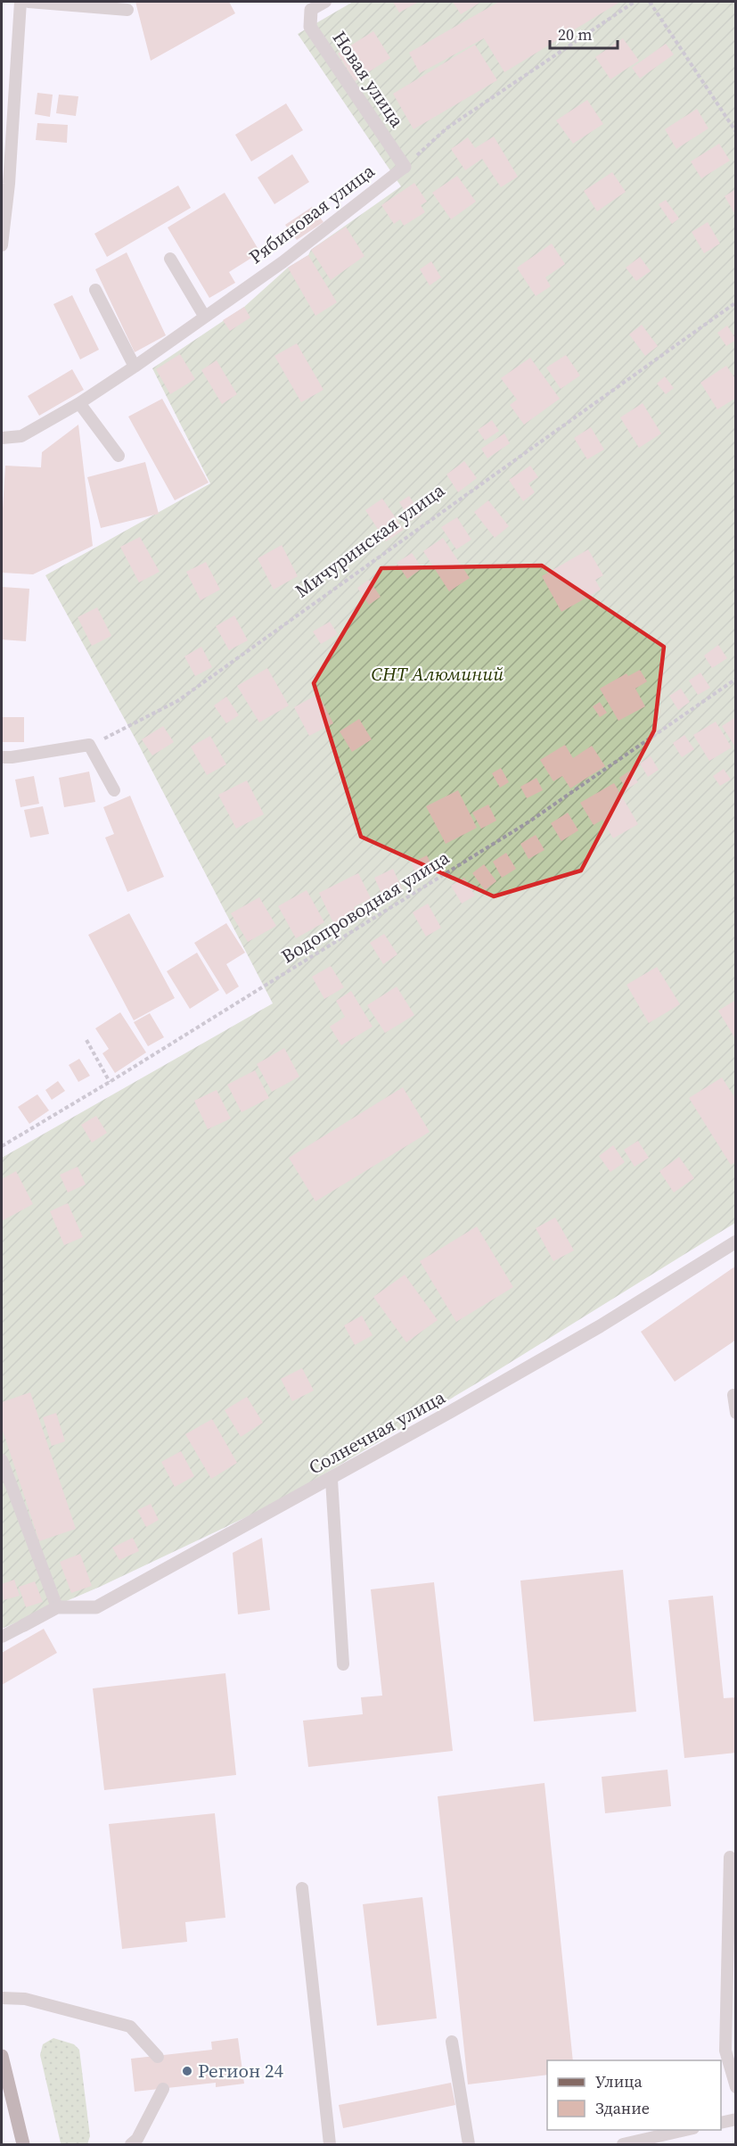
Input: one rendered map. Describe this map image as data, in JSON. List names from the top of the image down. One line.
{"streets":{"street":["Новая улица","Солнечная улица"],"lane":["Рябиновая улица"],"path":["Мичуринская улица","Водопроводная улица"]},"crossings":[["Новая улица","Рябиновая улица"]],"parks":["СНТ Алюминий"],"places":["Регион 24"],"legend":["Улица","Здание"],"scale_bar":"20 m"}
